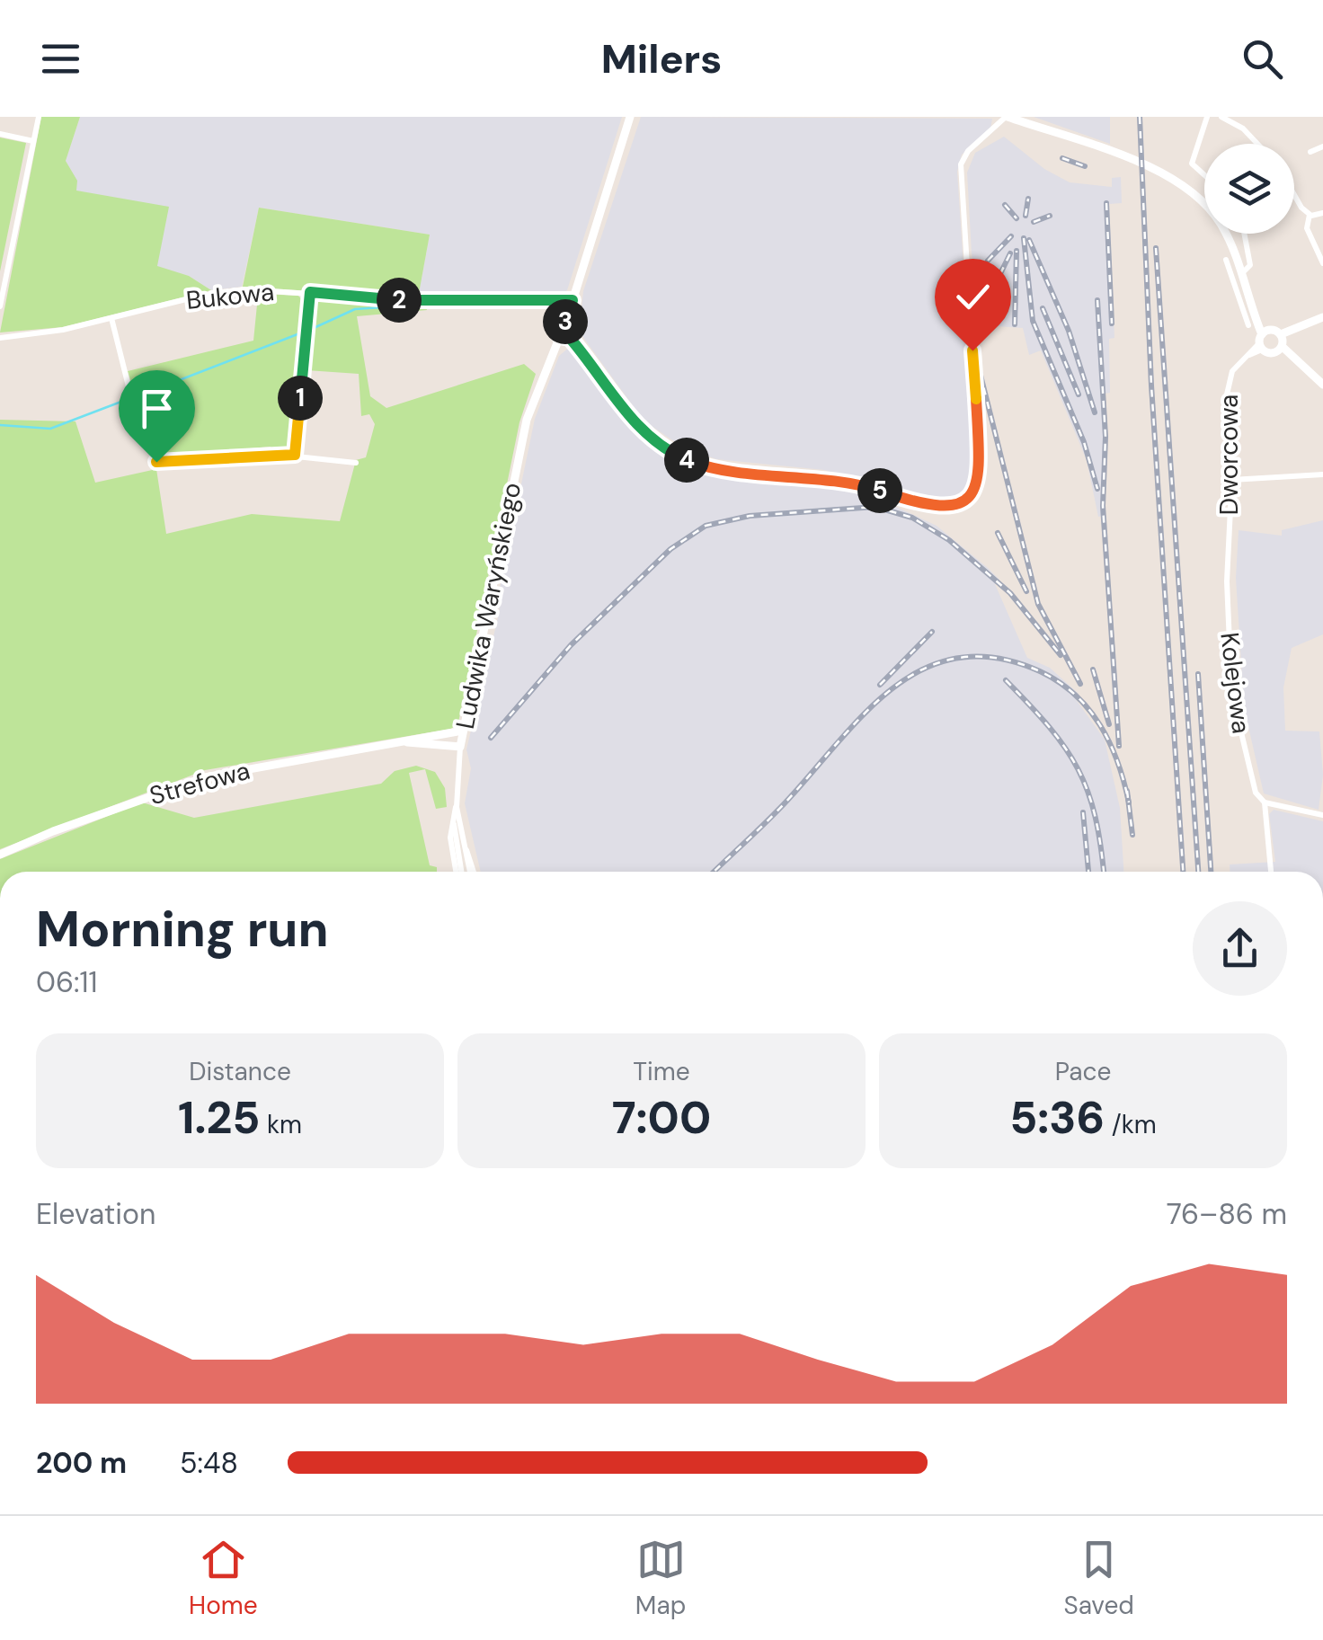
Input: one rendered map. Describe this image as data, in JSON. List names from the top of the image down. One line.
{"streets":{"street":["Bukowa","Dworcowa","Ludwika Waryńskiego","Kolejowa","Strefowa"]},"crossings":[["Bukowa","Ludwika Waryńskiego"],["Dworcowa","Kolejowa"],["Ludwika Waryńskiego","Strefowa"]],"page":{"header":"Milers","pins":["2","3","1","4","5"],"heading":["Morning run","06:11"],"stats":[["Distance","1.25 km"],["Time","7:00"],["Pace","5:36 /km"]],"chart":["Elevation","76–86 m"],"list":[{"name":"200 m","note":"5:48"}],"tabs":["Home","Map","Saved"]}}
